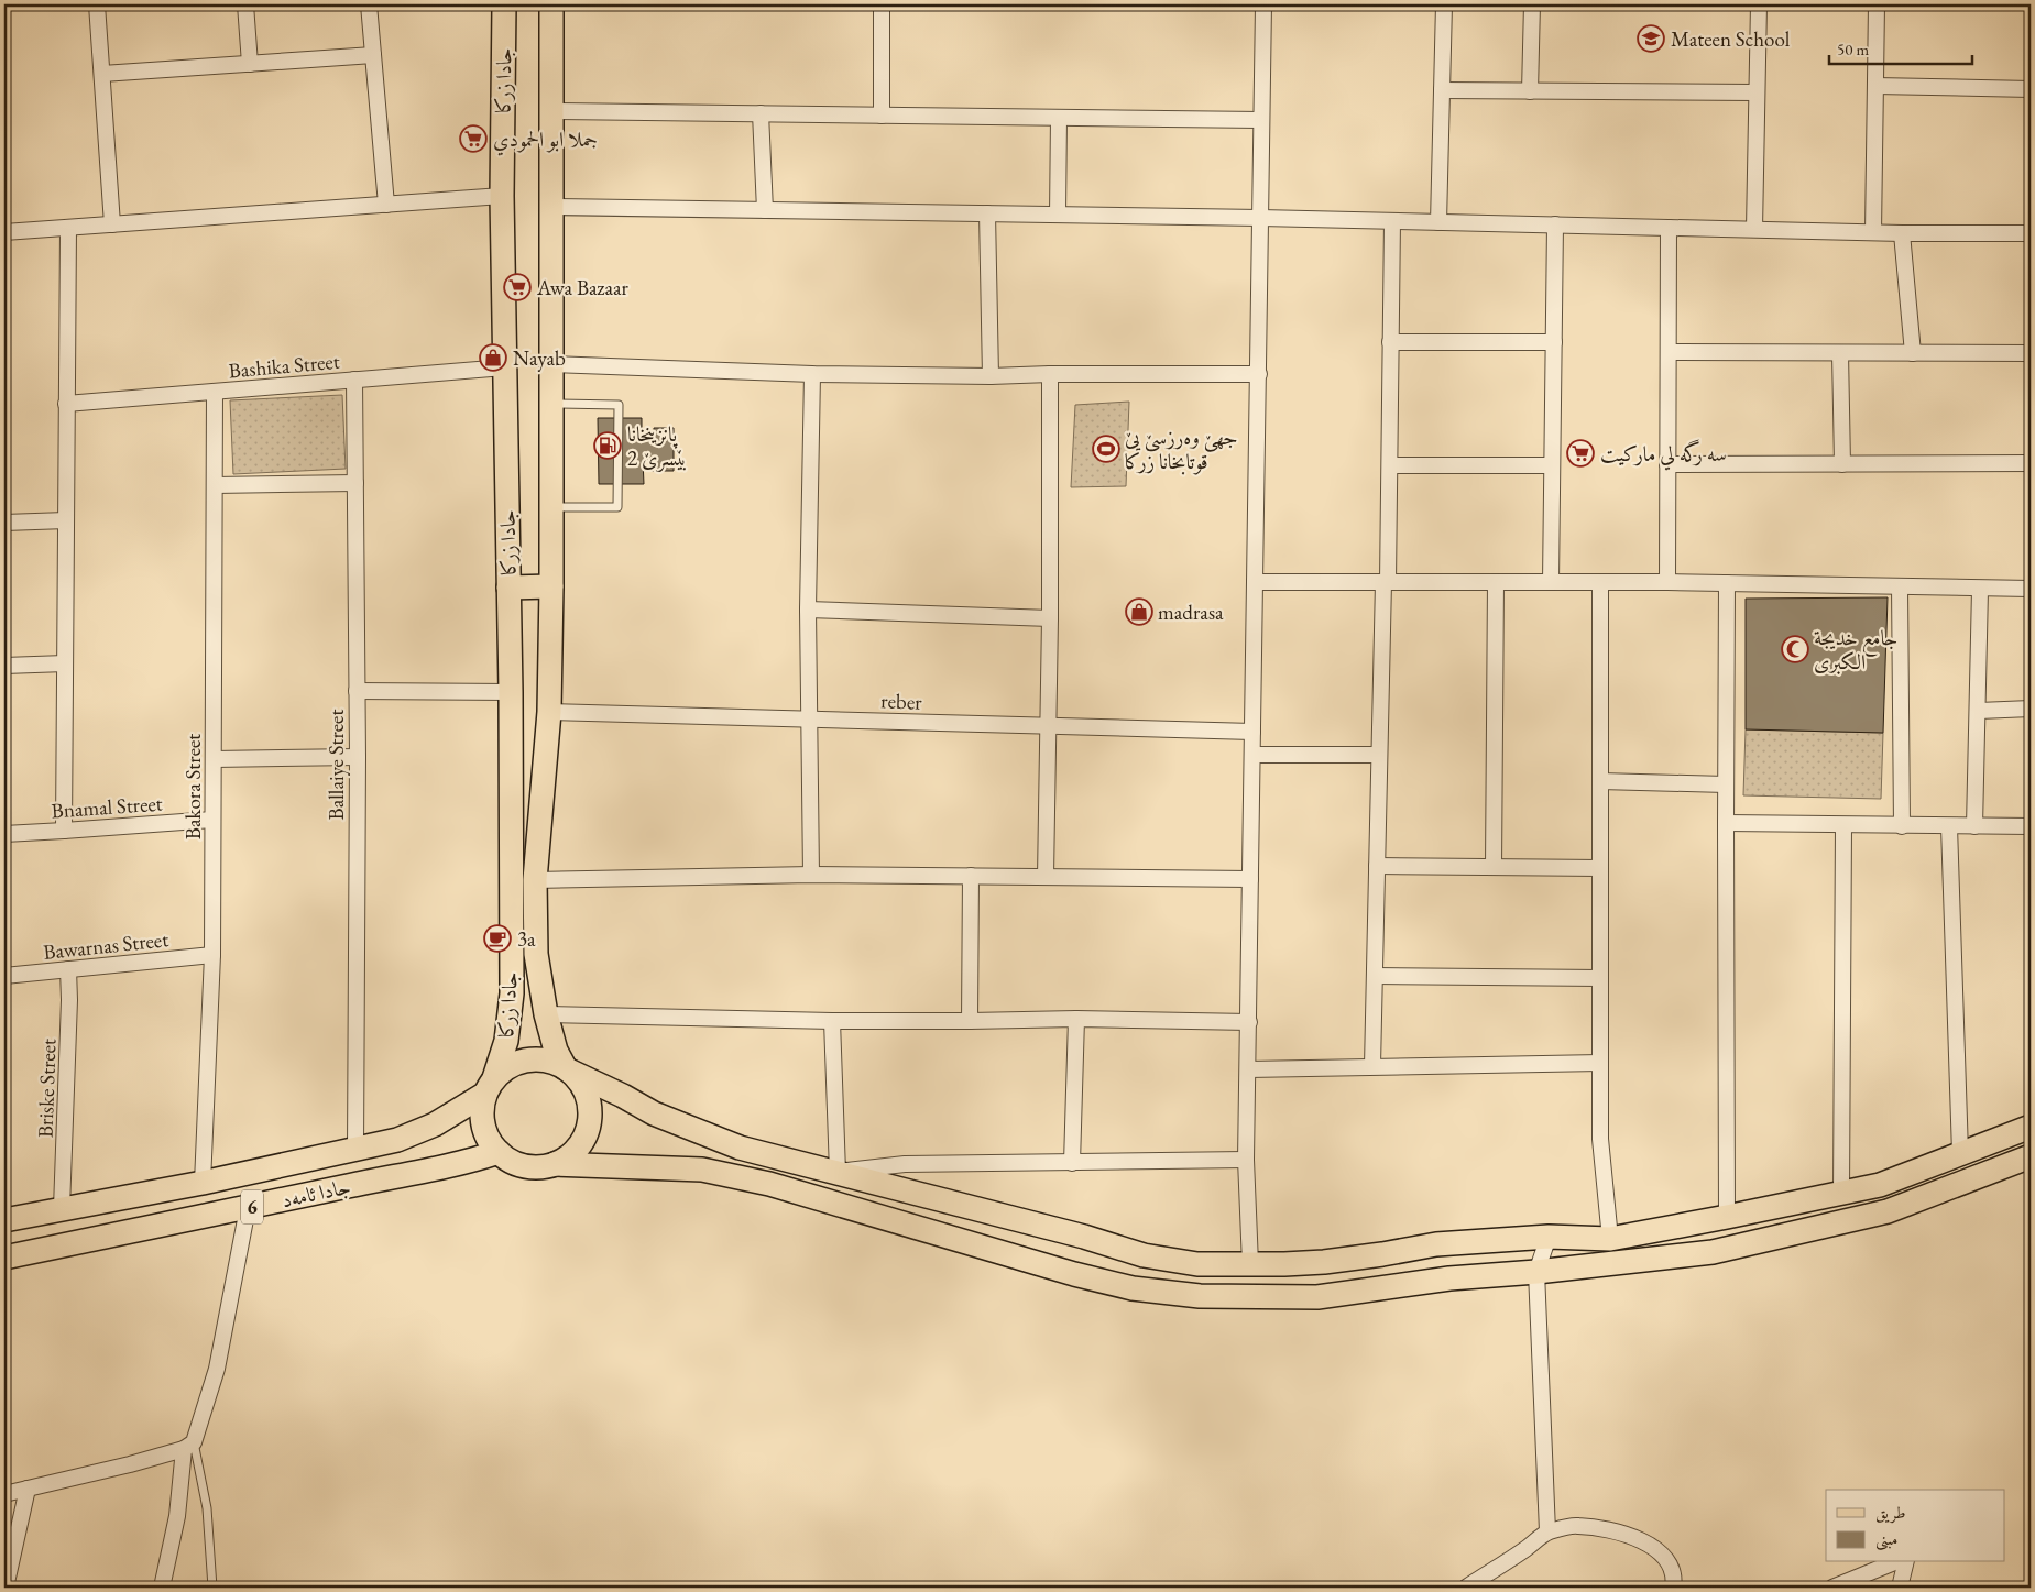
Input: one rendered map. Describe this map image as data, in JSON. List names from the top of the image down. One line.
{"streets":{"main road":["جادا زرکا","جادا ئامەد","6"],"street":["Bashika Street","reber","Ballaiye Street","Bakora Street","Bnamal Street","Bawarnas Street","Briske Street"]},"crossings":[["جادا زرکا","Bashika Street"],["جادا زرکا","reber"],["جادا زرکا","جادا ئامەد"],["Bashika Street","Ballaiye Street"],["Bashika Street","Bakora Street"],["Ballaiye Street","جادا ئامەد"],["Bakora Street","Bnamal Street"],["Bakora Street","Bawarnas Street"],["Bakora Street","جادا ئامەد"],["Bawarnas Street","Briske Street"],["Briske Street","جادا ئامەد"]],"places":{"school or university":["Mateen School"],"supermarket":["جملا ابو الحمودي","Awa Bazaar","سه رگه لي ماركيت"],"shop":["Nayab","madrasa"],"fuel station":["پانزینخانا بێسرێ 2"],"sports":["جھێ وەرزسێ یێ قوتابخانا زرکا"],"mosque":["جامع خدیجة الکبری"],"cafe":["3a"]},"legend":["طريق","مبنى"],"scale_bar":"50 m"}
